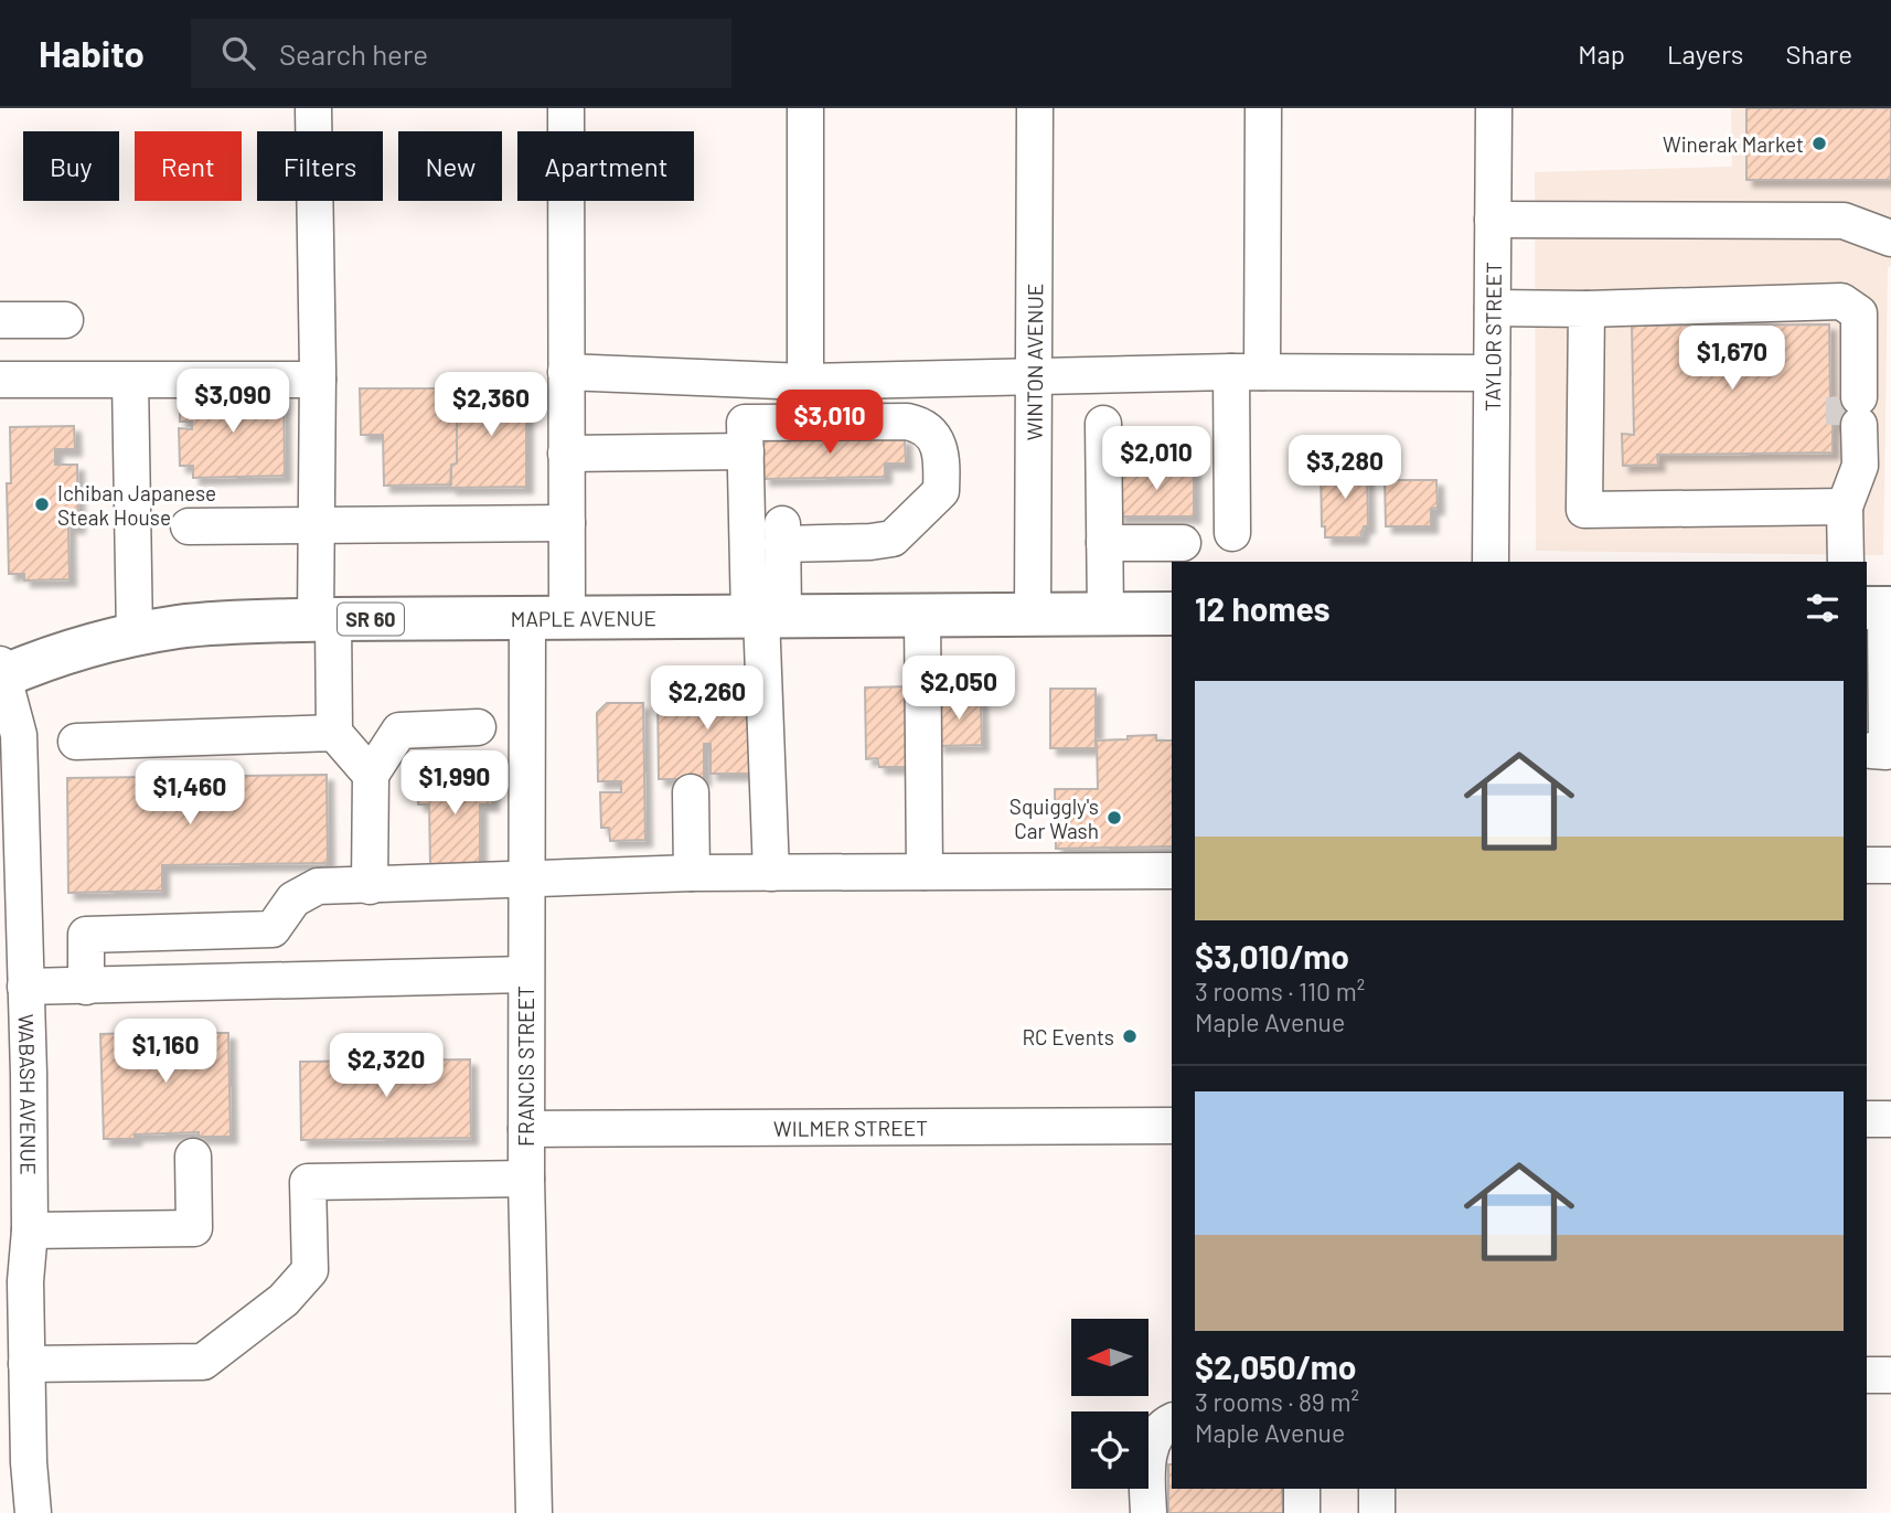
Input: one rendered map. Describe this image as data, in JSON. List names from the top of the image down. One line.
{"streets":{"main road":["MAPLE AVENUE","SR 60"],"street":["TAYLOR STREET","WINTON AVENUE","FRANCIS STREET","WABASH AVENUE","WILMER STREET"]},"crossings":[["WINTON AVENUE","MAPLE AVENUE"],["MAPLE AVENUE","FRANCIS STREET"],["MAPLE AVENUE","WABASH AVENUE"],["FRANCIS STREET","WILMER STREET"]],"places":["Winerak Market","Ichiban Japanese Steak House","Squiggly's Car Wash","RC Events"],"north":"left","page":{"header":"Habito","search":"Search here","nav":["Map","Layers","Share"],"chip":["Buy","Rent","Filters","New","Apartment"],"price":["$1,670","$3,090","$2,360","$3,010","$2,010","$3,280","$2,050","$2,260","$1,990","$1,460","$1,160","$2,320"],"heading":"12 homes","list":[{"name":"$3,010/mo","note":"3 rooms · 110 m² · Maple Avenue"},{"name":"$2,050/mo","note":"3 rooms · 89 m² · Maple Avenue"}]}}
